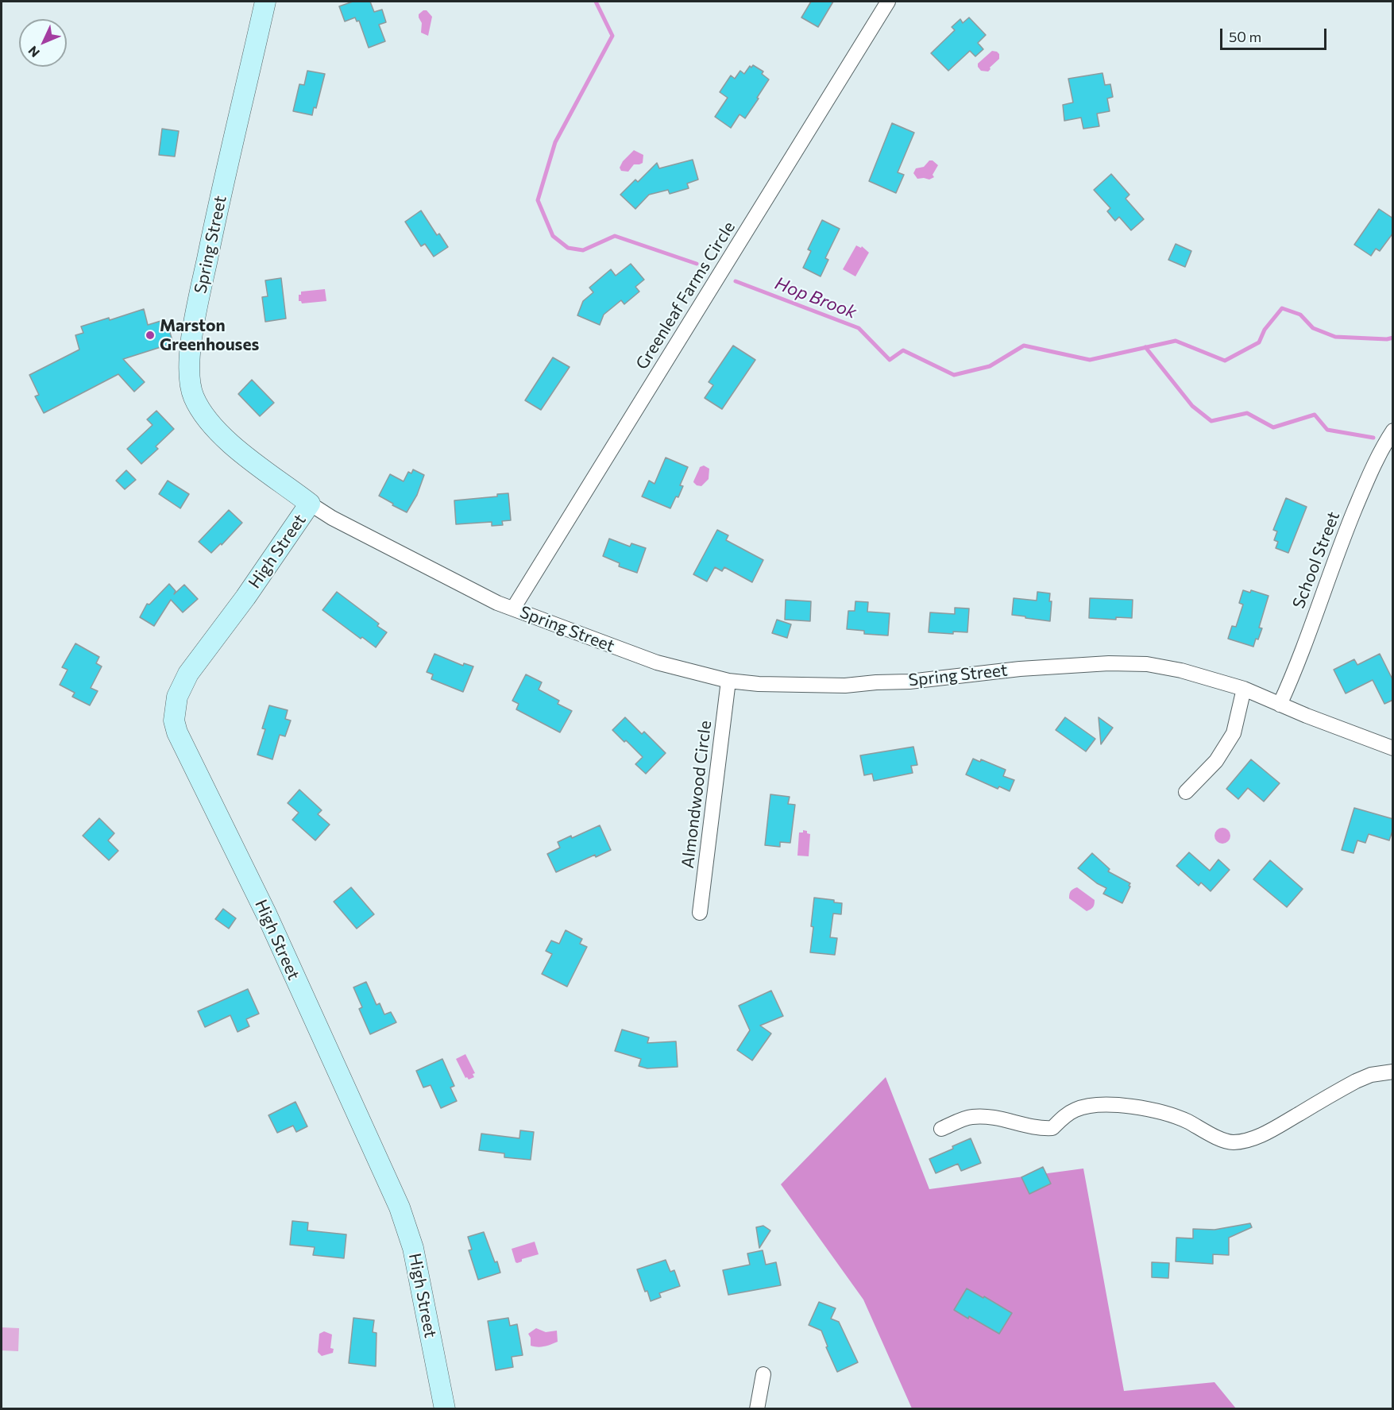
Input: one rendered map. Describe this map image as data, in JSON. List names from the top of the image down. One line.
{"streets":{"street":["Spring Street","Greenleaf Farms Circle","High Street","School Street","Almondwood Circle"]},"crossings":[["Spring Street","Greenleaf Farms Circle"],["Spring Street","High Street"],["Spring Street","School Street"],["Spring Street","Almondwood Circle"]],"water":["Hop Brook"],"places":["Marston Greenhouses"],"scale_bar":"50 m","north":"bottom left"}
